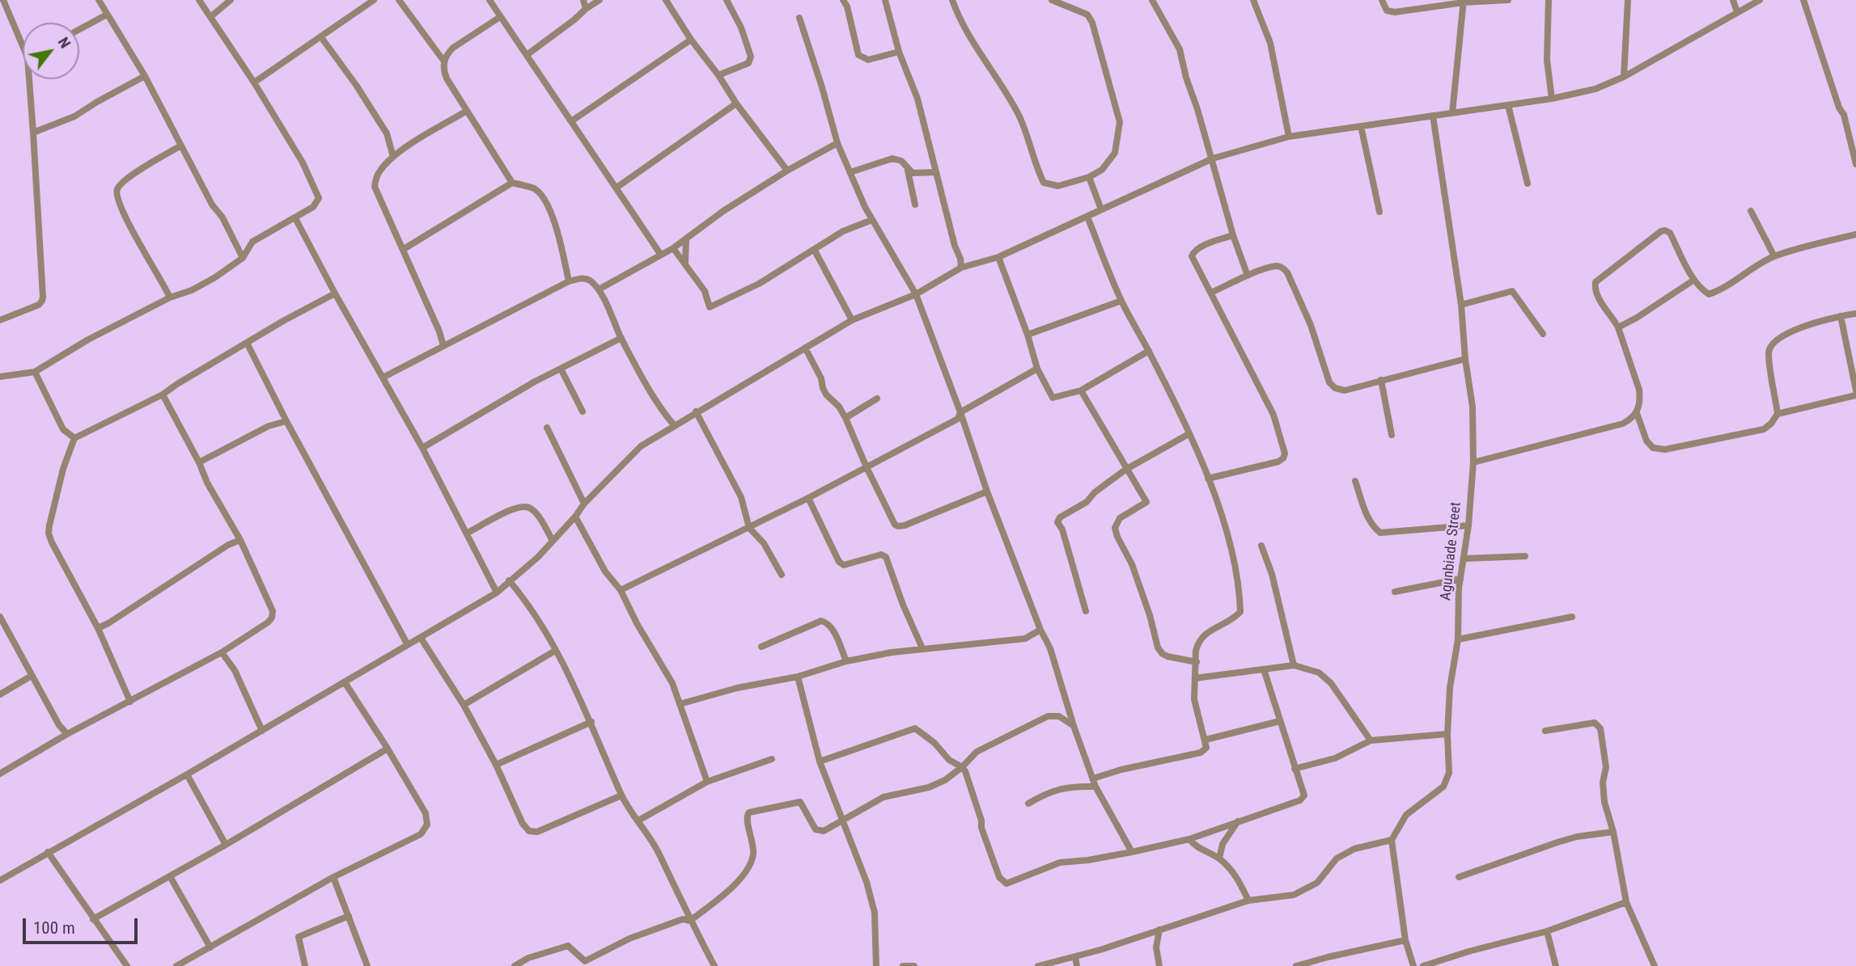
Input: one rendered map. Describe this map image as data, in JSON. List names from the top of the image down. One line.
{"streets":{"street":["Agunbiade Street"]},"scale_bar":"100 m","north":"top right"}
